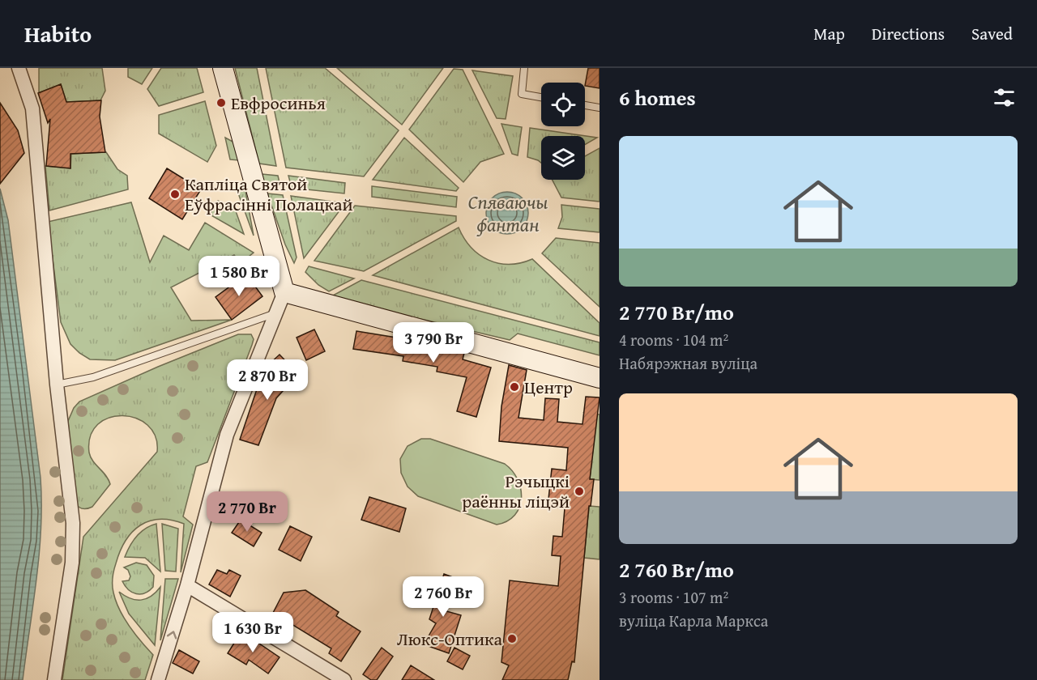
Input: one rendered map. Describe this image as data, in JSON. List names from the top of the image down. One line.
{"water":["Спяваючы фантан"],"places":["Евфросинья","Капліца Святой Еўфрасінні Полацкай","Центр","Рэчыцкі раённы ліцэй","Люкс-Оптика"],"page":{"header":"Habito","nav":["Map","Directions","Saved"],"heading":"6 homes","list":[{"name":"2 770 Br/mo","note":"4 rooms · 104 m² · Набярэжная вуліца"},{"name":"2 760 Br/mo","note":"3 rooms · 107 m² · вуліца Карла Маркса"}],"price":["1 580 Br","3 790 Br","2 870 Br","2 770 Br","2 760 Br","1 630 Br"]}}
